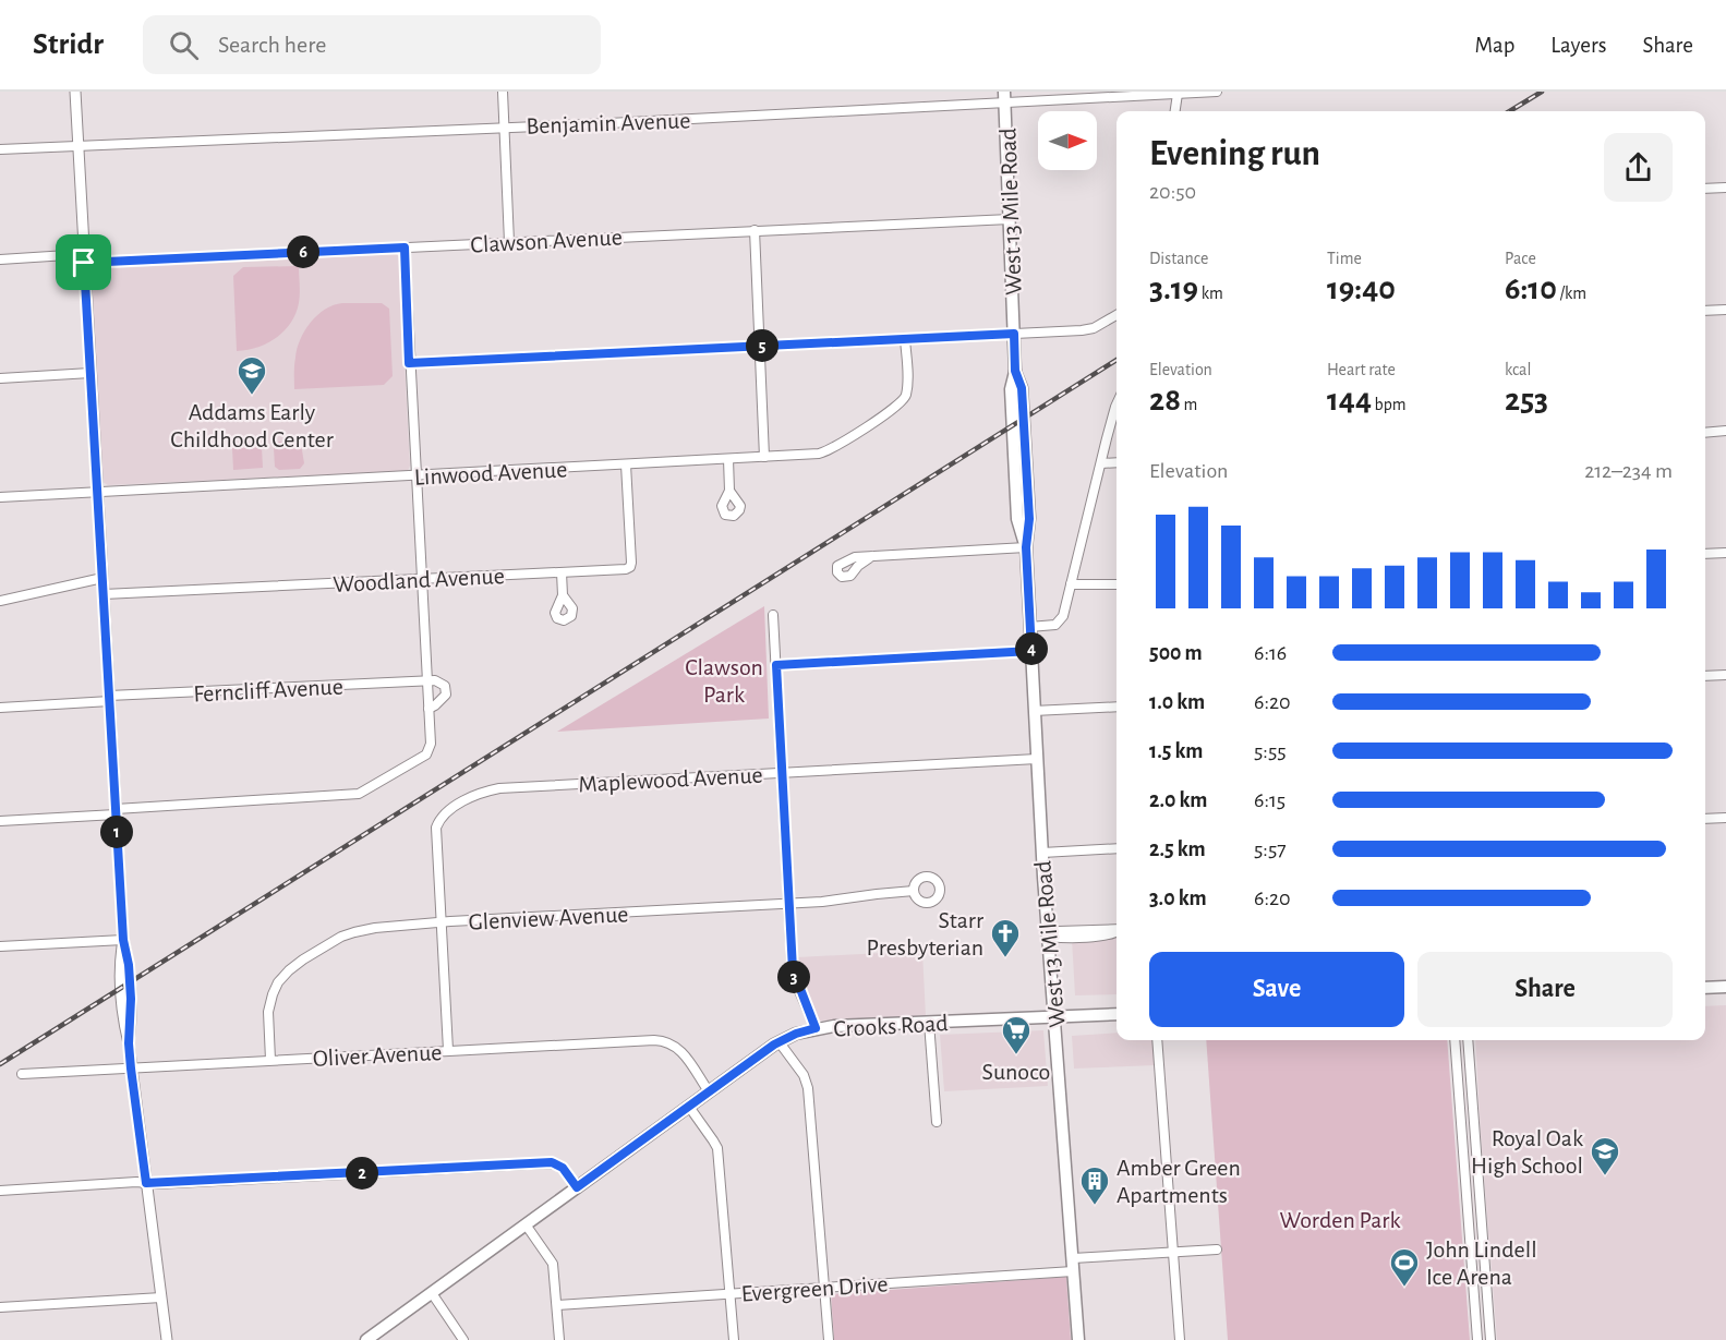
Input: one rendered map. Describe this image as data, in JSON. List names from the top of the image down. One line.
{"streets":{"main road":["West 13 Mile Road","Crooks Road"],"street":["Benjamin Avenue","Clawson Avenue","Linwood Avenue","Woodland Avenue","Ferncliff Avenue","Maplewood Avenue","Glenview Avenue","Oliver Avenue","Evergreen Drive"]},"crossings":[["Benjamin Avenue","West 13 Mile Road"],["West 13 Mile Road","Clawson Avenue"],["West 13 Mile Road","Maplewood Avenue"],["West 13 Mile Road","Crooks Road"],["West 13 Mile Road","Evergreen Drive"],["Linwood Avenue","Woodland Avenue"],["Maplewood Avenue","Glenview Avenue"],["Glenview Avenue","Oliver Avenue"],["Crooks Road","Oliver Avenue"]],"parks":["Clawson Park","Worden Park"],"places":{"school or university":["Addams Early Childhood Center","Royal Oak High School"],"church":["Starr Presbyterian"],"supermarket":["Sunoco"],"building":["Amber Green Apartments"],"sports":["John Lindell Ice Arena"]},"north":"right","page":{"header":"Stridr","search":"Search here","nav":["Map","Layers","Share"],"heading":["Evening run","20:50"],"stats":[["Distance","3.19 km"],["Time","19:40"],["Pace","6:10 /km"],["Elevation","28 m"],["Heart rate","144 bpm"],["kcal","253"]],"pins":["6","5","4","1","3","2"],"chart":["Elevation","212–234 m"],"list":[{"name":"500 m","note":"6:16"},{"name":"1.0 km","note":"6:20"},{"name":"1.5 km","note":"5:55"},{"name":"2.0 km","note":"6:15"},{"name":"2.5 km","note":"5:57"},{"name":"3.0 km","note":"6:20"}],"buttons":["Save","Share"]}}
